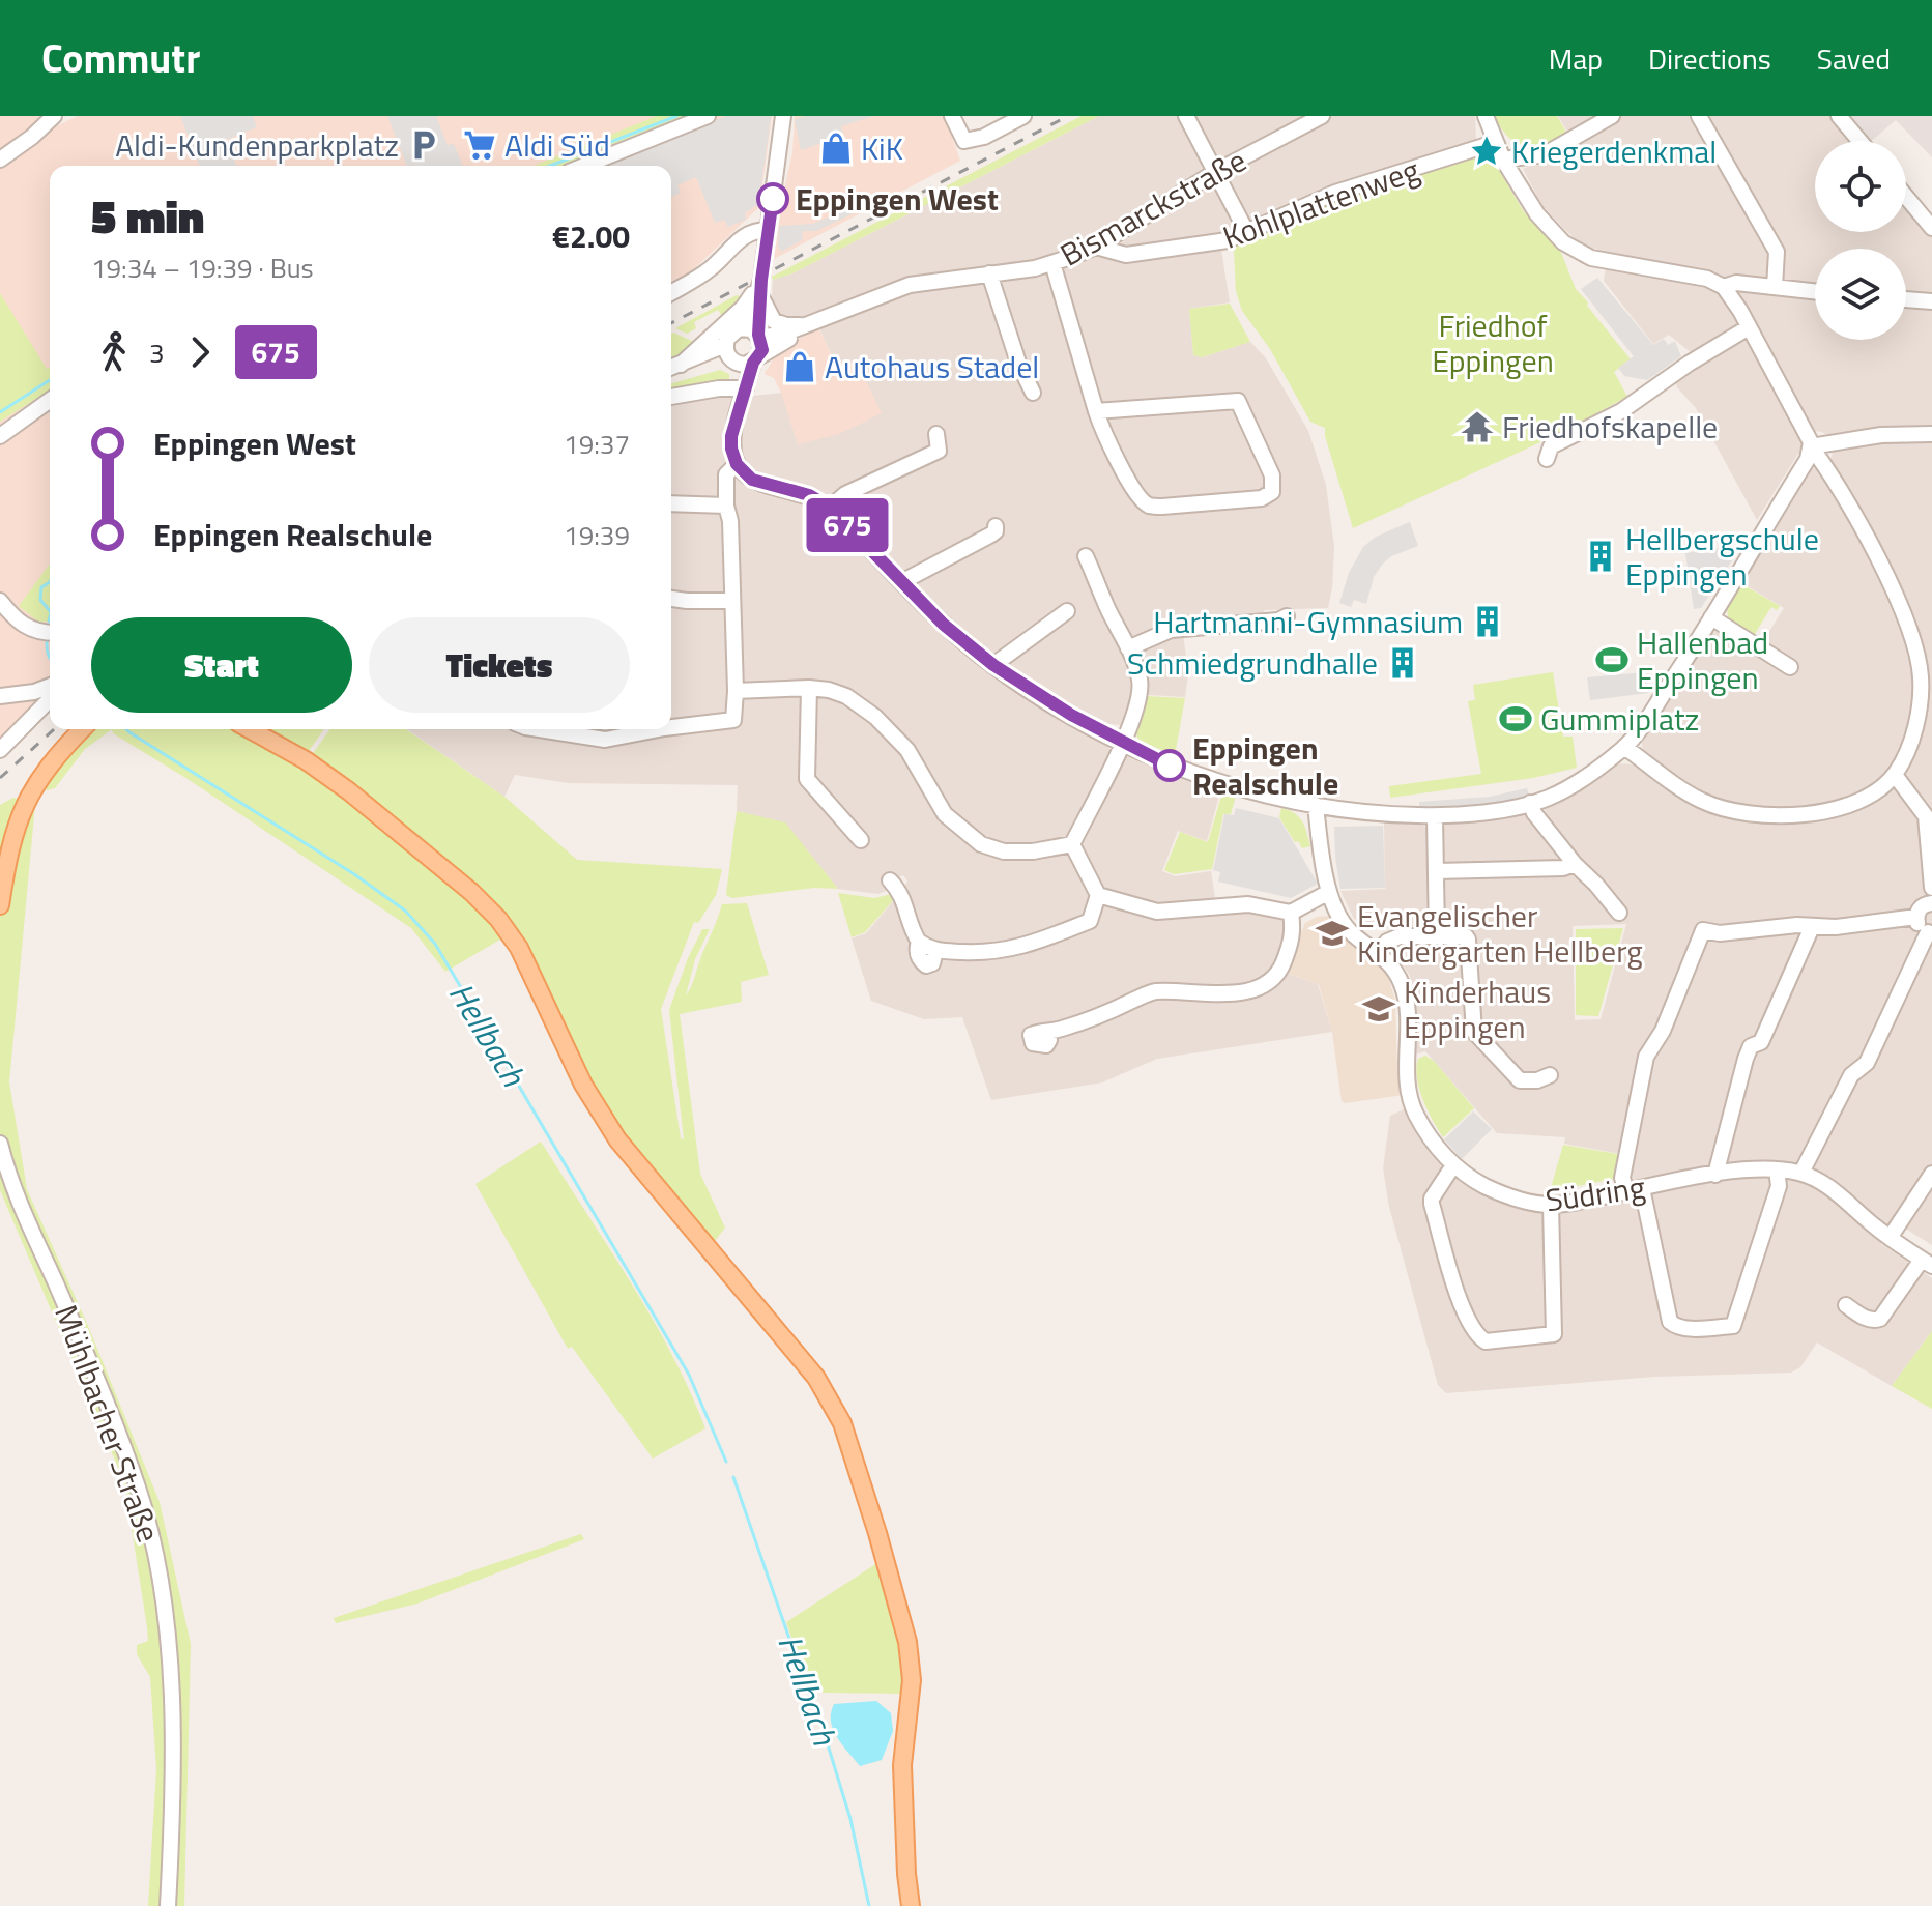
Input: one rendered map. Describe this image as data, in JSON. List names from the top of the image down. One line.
{"streets":{"street":["Kohlplattenweg","Bismarckstraße","Südring","Mühlbacher Straße"]},"crossings":[["Kohlplattenweg","Bismarckstraße"]],"water":["Hellbach"],"parks":["Friedhof Eppingen"],"places":{"parking":["Aldi-Kundenparkplatz"],"supermarket":["Aldi Süd"],"shop":["KiK","Autohaus Stadel"],"place":["Kriegerdenkmal"],"other":["Eppingen West","Eppingen Realschule"],"temple":["Friedhofskapelle"],"building":["Hellbergschule Eppingen","Hartmanni-Gymnasium","Schmiedgrundhalle"],"sports":["Hallenbad Eppingen","Gummiplatz"],"school or university":["Evangelischer Kindergarten Hellberg","Kinderhaus Eppingen"]},"lines":["bus line 675"],"page":{"header":"Commutr","nav":["Map","Directions","Saved"],"on_map":"675","heading":["5 min","19:34 – 19:39 · Bus","€2.00"],"legs":["3","675"],"list":[{"name":"Eppingen West","value":"19:37"},{"name":"Eppingen Realschule","value":"19:39"}],"buttons":["Start","Tickets"]}}
